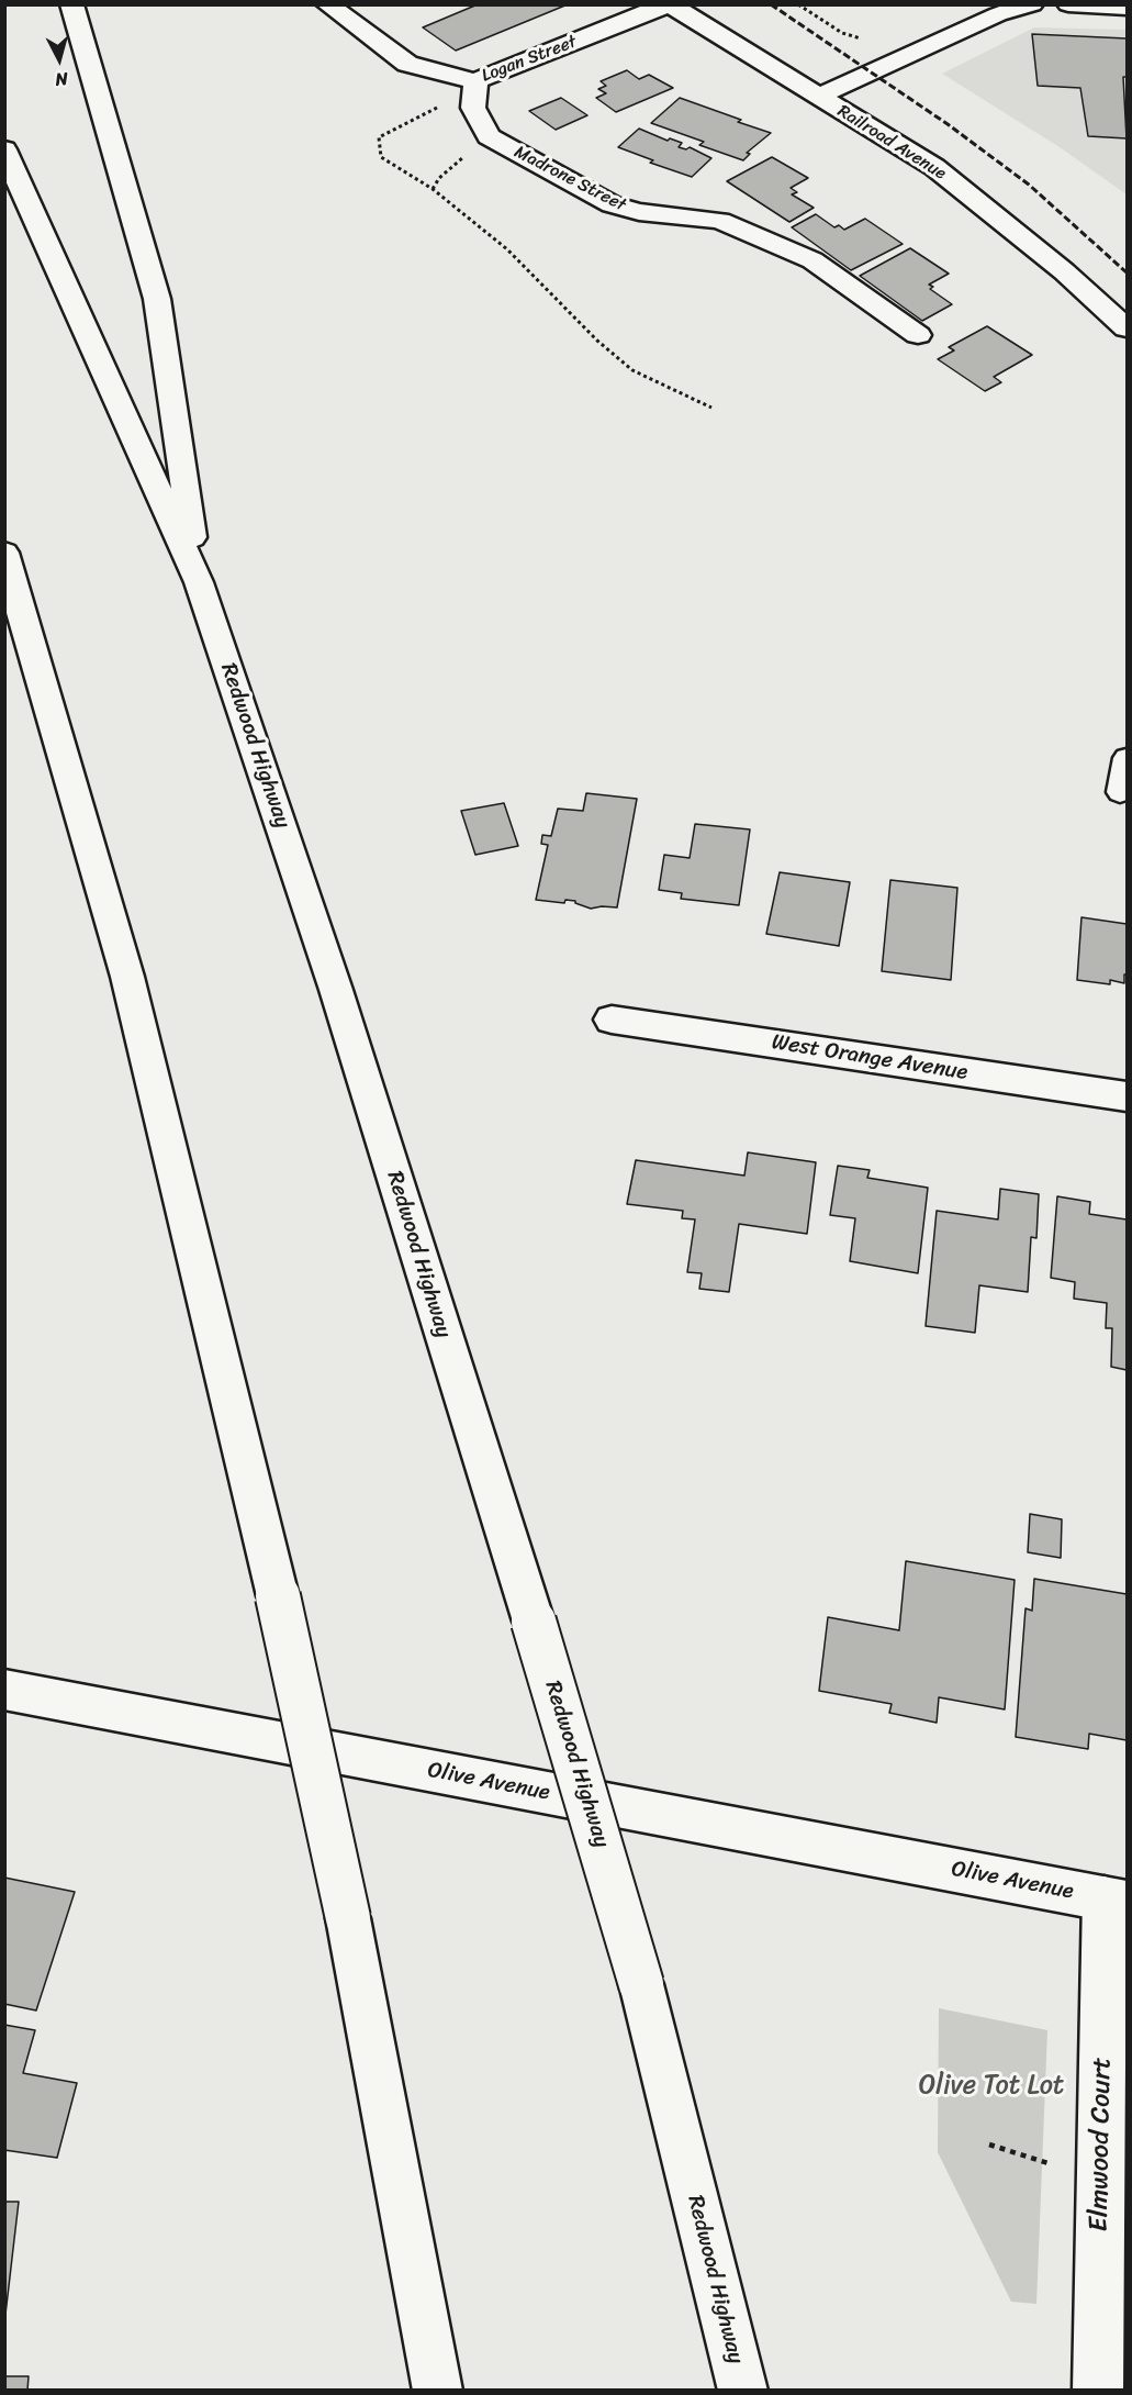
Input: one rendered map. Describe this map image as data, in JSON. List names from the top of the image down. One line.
{"streets":{"main road":["Logan Street","Railroad Avenue","Madrone Street","Redwood Highway","West Orange Avenue","Olive Avenue","Elmwood Court"]},"crossings":[["Logan Street","Railroad Avenue"],["Logan Street","Madrone Street"],["Olive Avenue","Elmwood Court"]],"parks":["Olive Tot Lot"],"north":"bottom"}
